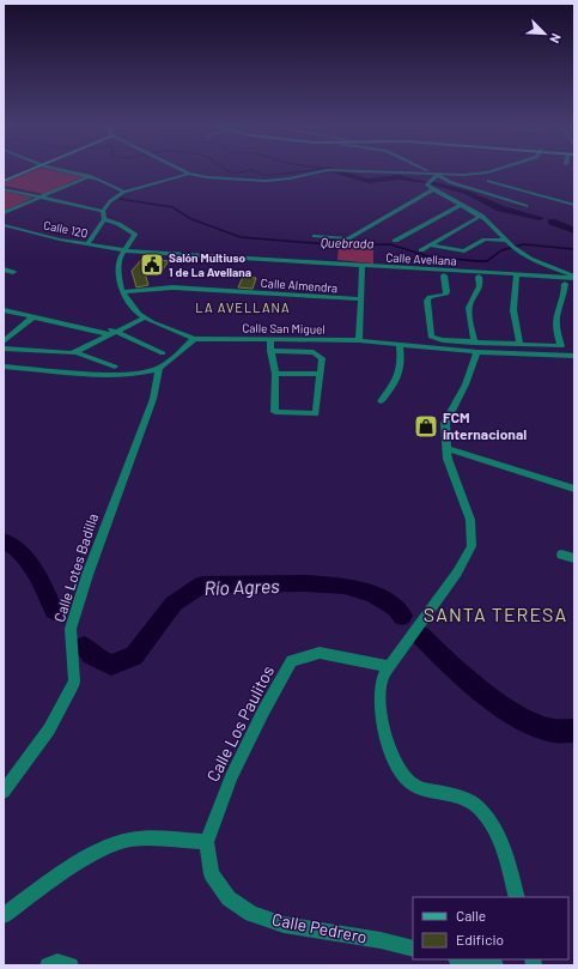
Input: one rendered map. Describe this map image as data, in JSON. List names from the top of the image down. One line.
{"streets":{"street":["Calle 120","Calle Avellana","Calle Almendra","Calle San Miguel","Calle Lotes Badilla","Calle Los Paulitos","Calle Pedrero"]},"crossings":[["Calle 120","Calle Avellana"],["Calle Los Paulitos","Calle Pedrero"]],"districts":["LA AVELLANA","SANTA TERESA"],"water":["Quebrada","Río Agres"],"places":{"public building":["Salón Multiuso 1 de La Avellana"],"shop":["FCM internacional"]},"legend":["Calle","Edificio"],"north":"bottom right"}
